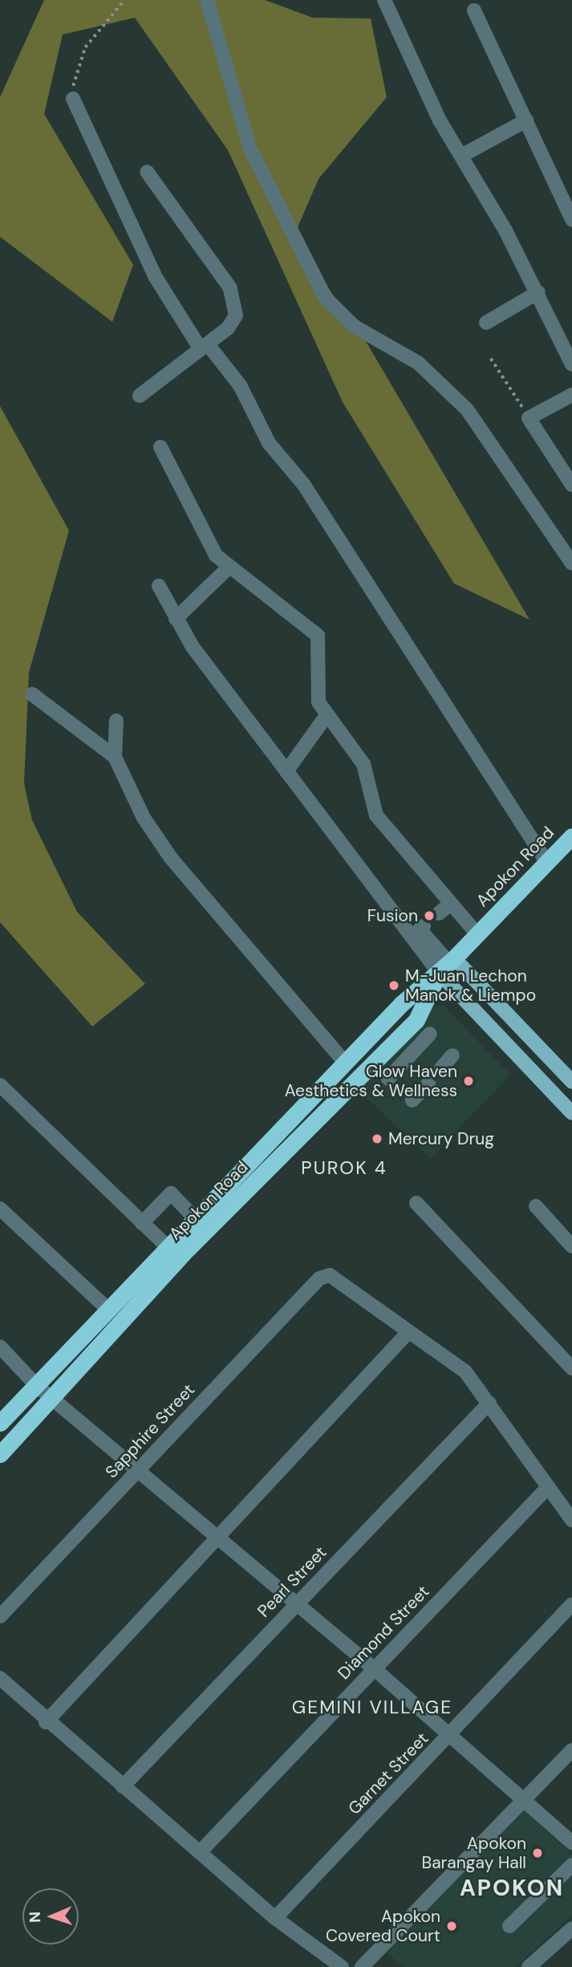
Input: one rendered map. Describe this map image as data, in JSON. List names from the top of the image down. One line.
{"streets":{"highway":["Apokon Road"],"street":["Sapphire Street","Pearl Street","Diamond Street","Garnet Street"]},"districts":["PUROK 4","GEMINI VILLAGE","APOKON"],"places":["Fusion","M-Juan Lechon Manok & Liempo","Glow Haven Aesthetics & Wellness","Mercury Drug","Apokon Barangay Hall","Apokon Covered Court"],"north":"left"}
